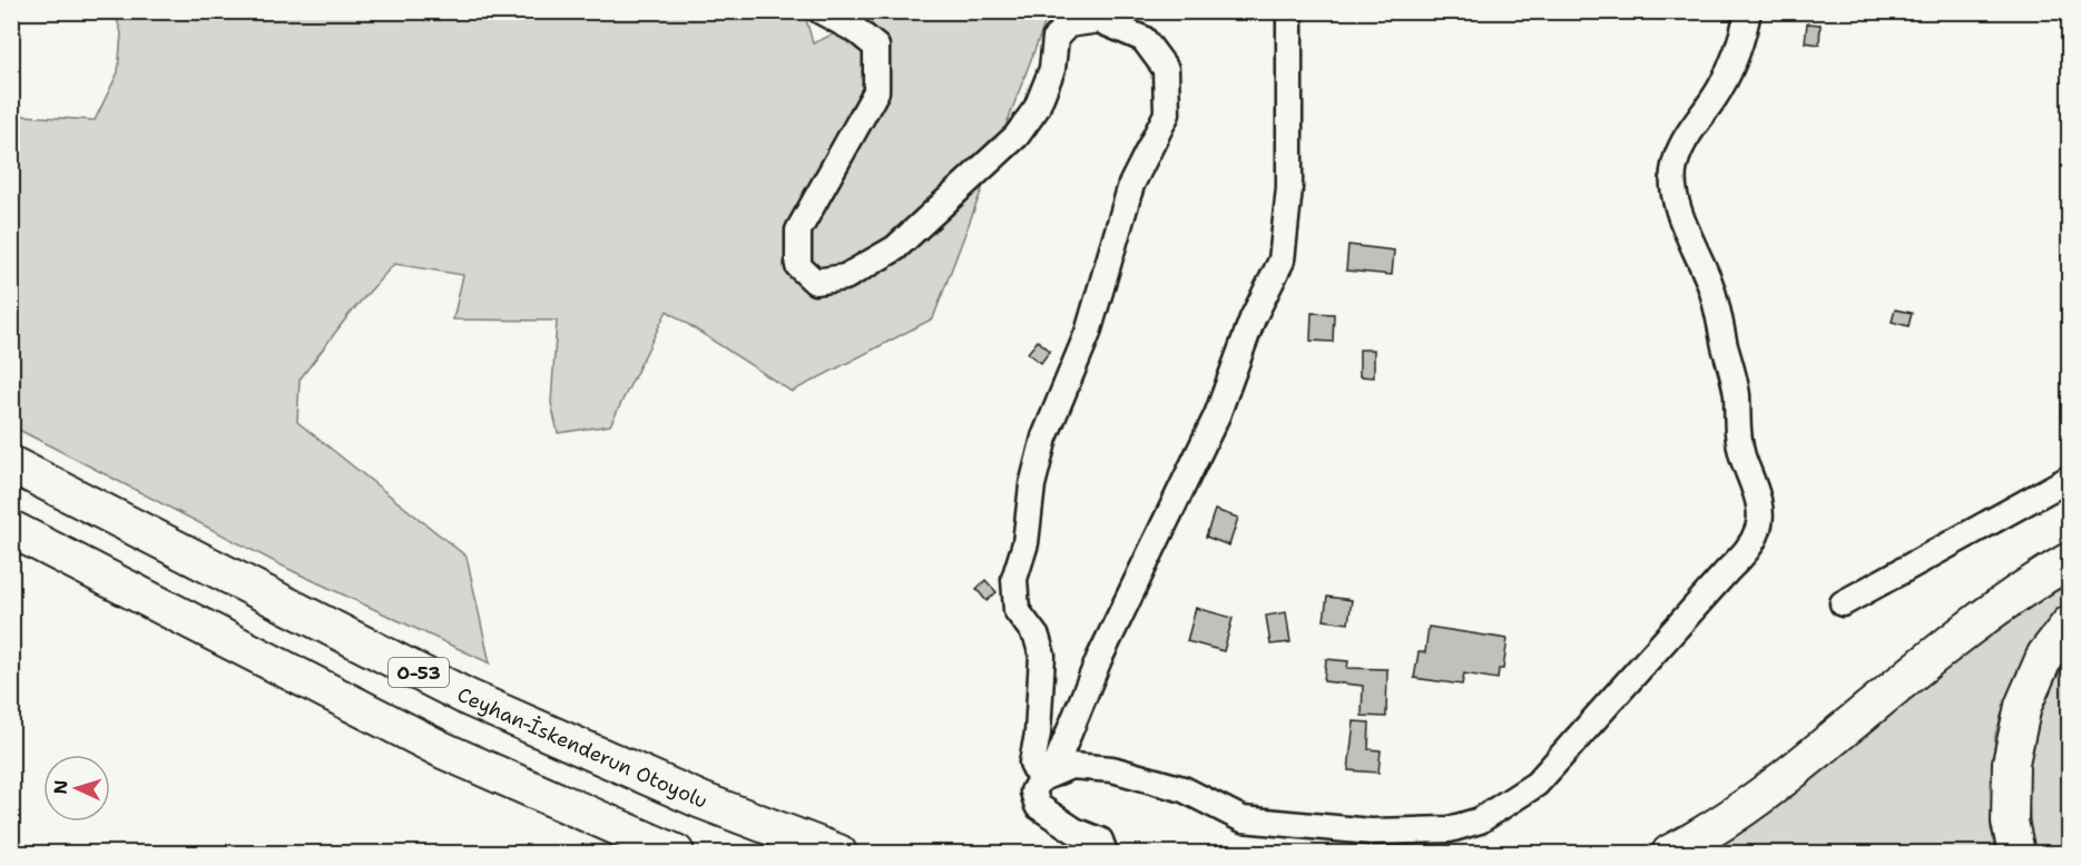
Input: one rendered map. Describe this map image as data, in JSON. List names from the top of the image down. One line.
{"streets":{"highway":["O-53","Ceyhan-İskenderun Otoyolu"]},"north":"left"}
